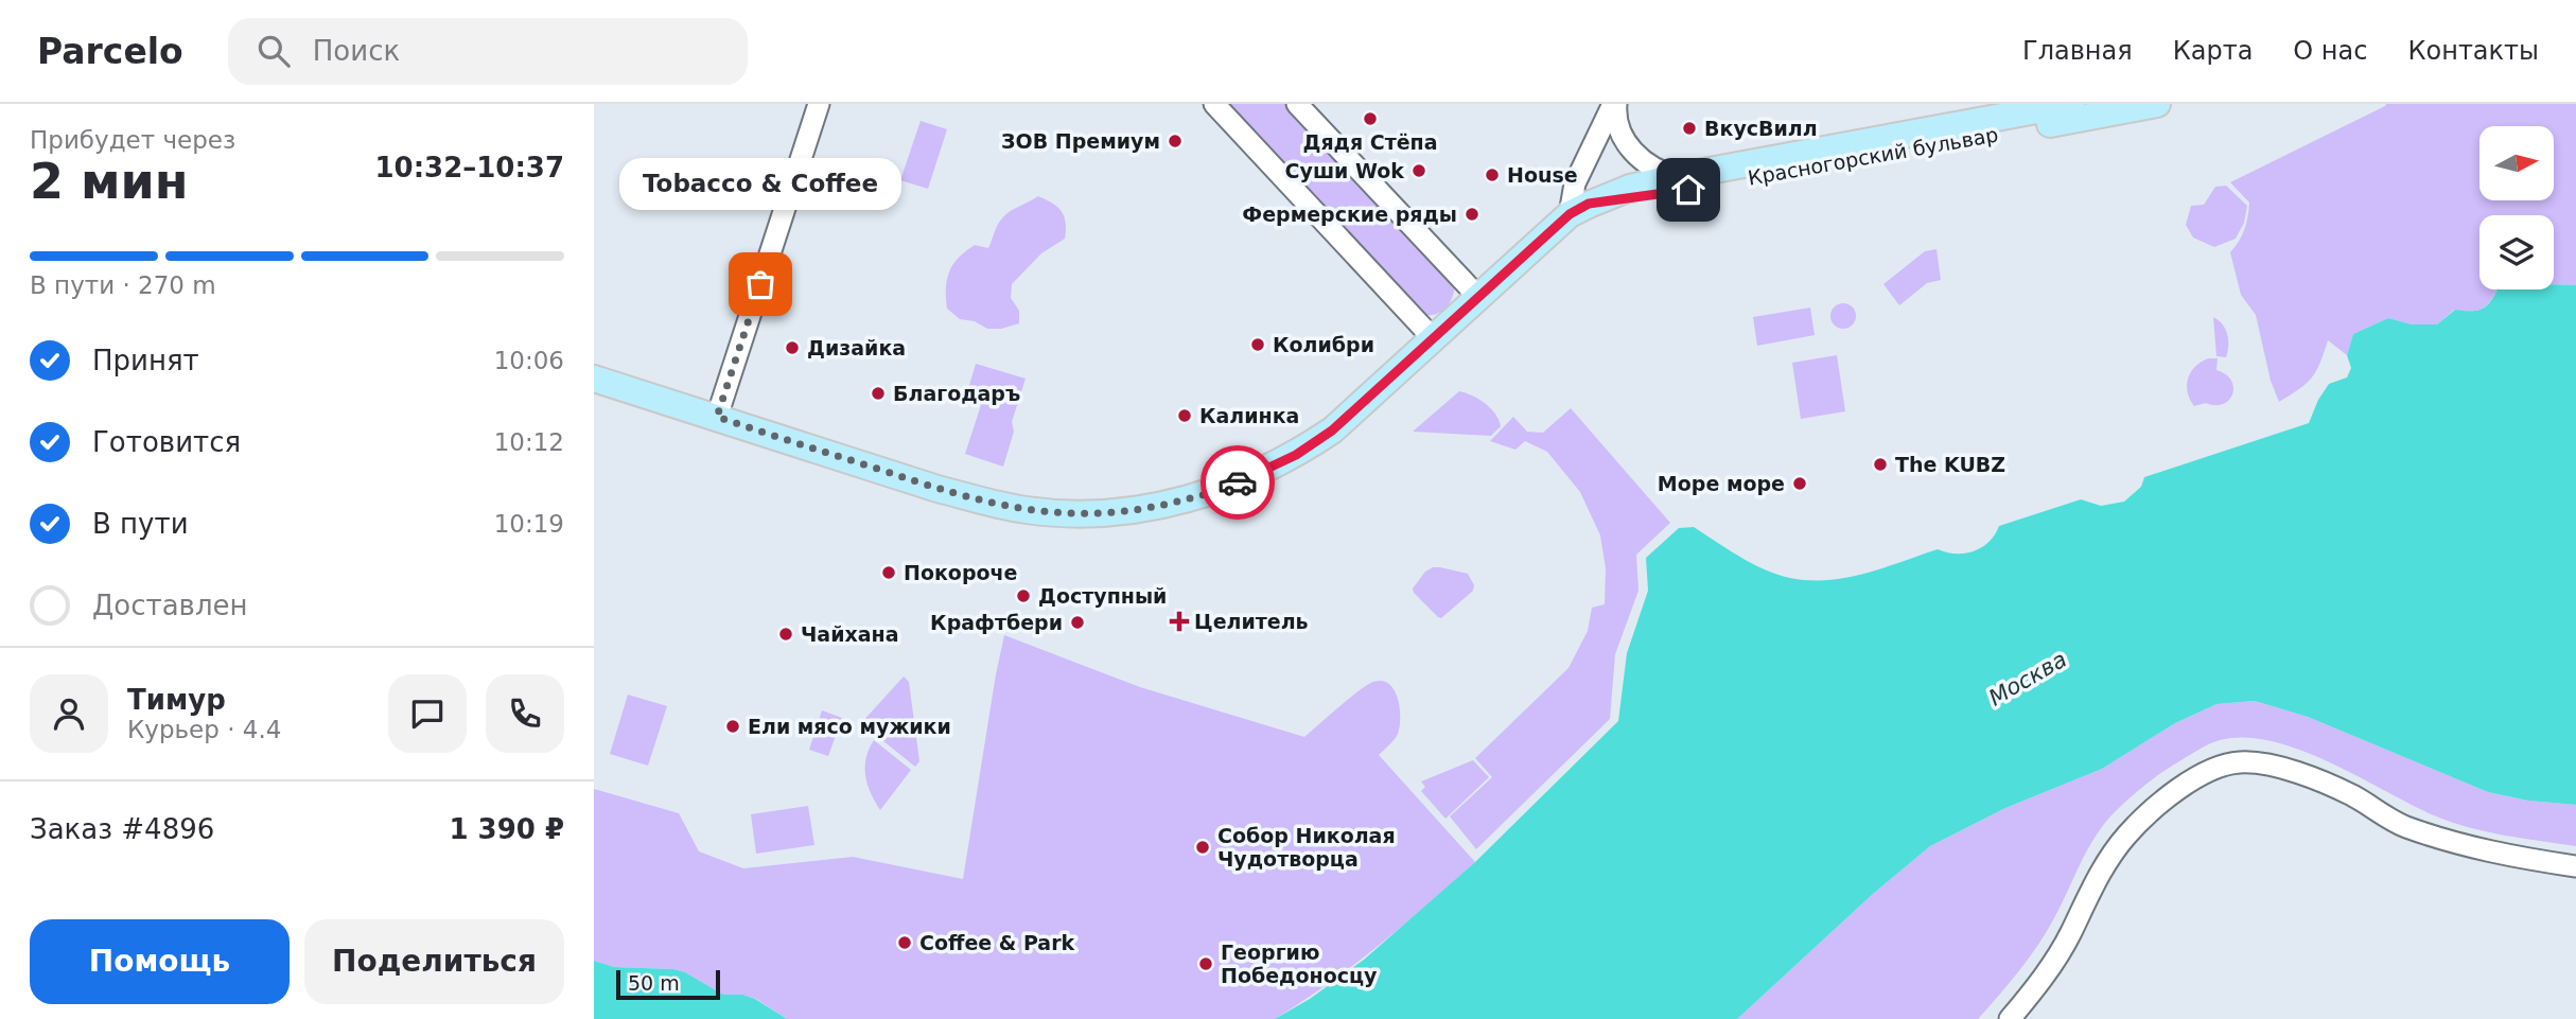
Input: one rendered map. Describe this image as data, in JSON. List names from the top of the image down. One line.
{"streets":{"main road":["Красногорский бульвар"]},"water":["Москва"],"places":{"other":["Дядя Стёпа","ВкусВилл","ЗОВ Премиум","Суши Wok","House","Фермерские ряды","Tobacco & Coffee","Колибри","Дизайка","Благодаръ","Калинка","The KUBZ","Море море","Покороче","Доступный","Крафтбери","Чайхана","Ели мясо мужики","Собор Николая Чудотворца","Coffee & Park","Георгию Победоносцу"],"health":["Целитель"]},"scale_bar":"50 m","north":"right","page":{"header":"Parcelo","search":"Поиск","nav":["Главная","Карта","О нас","Контакты"],"heading":["2 мин","Прибудет через","10:32–10:37"],"panel":["Тимур","Курьер · 4.4","Заказ #4896","1 390 ₽"],"bubble":"Tobacco & Coffee","bar":"В пути · 270 m","list":[["Принят","10:06"],["Готовится","10:12"],["В пути","10:19"],"Доставлен"],"buttons":["Помощь","Поделиться"],"scale":"50 m"}}
